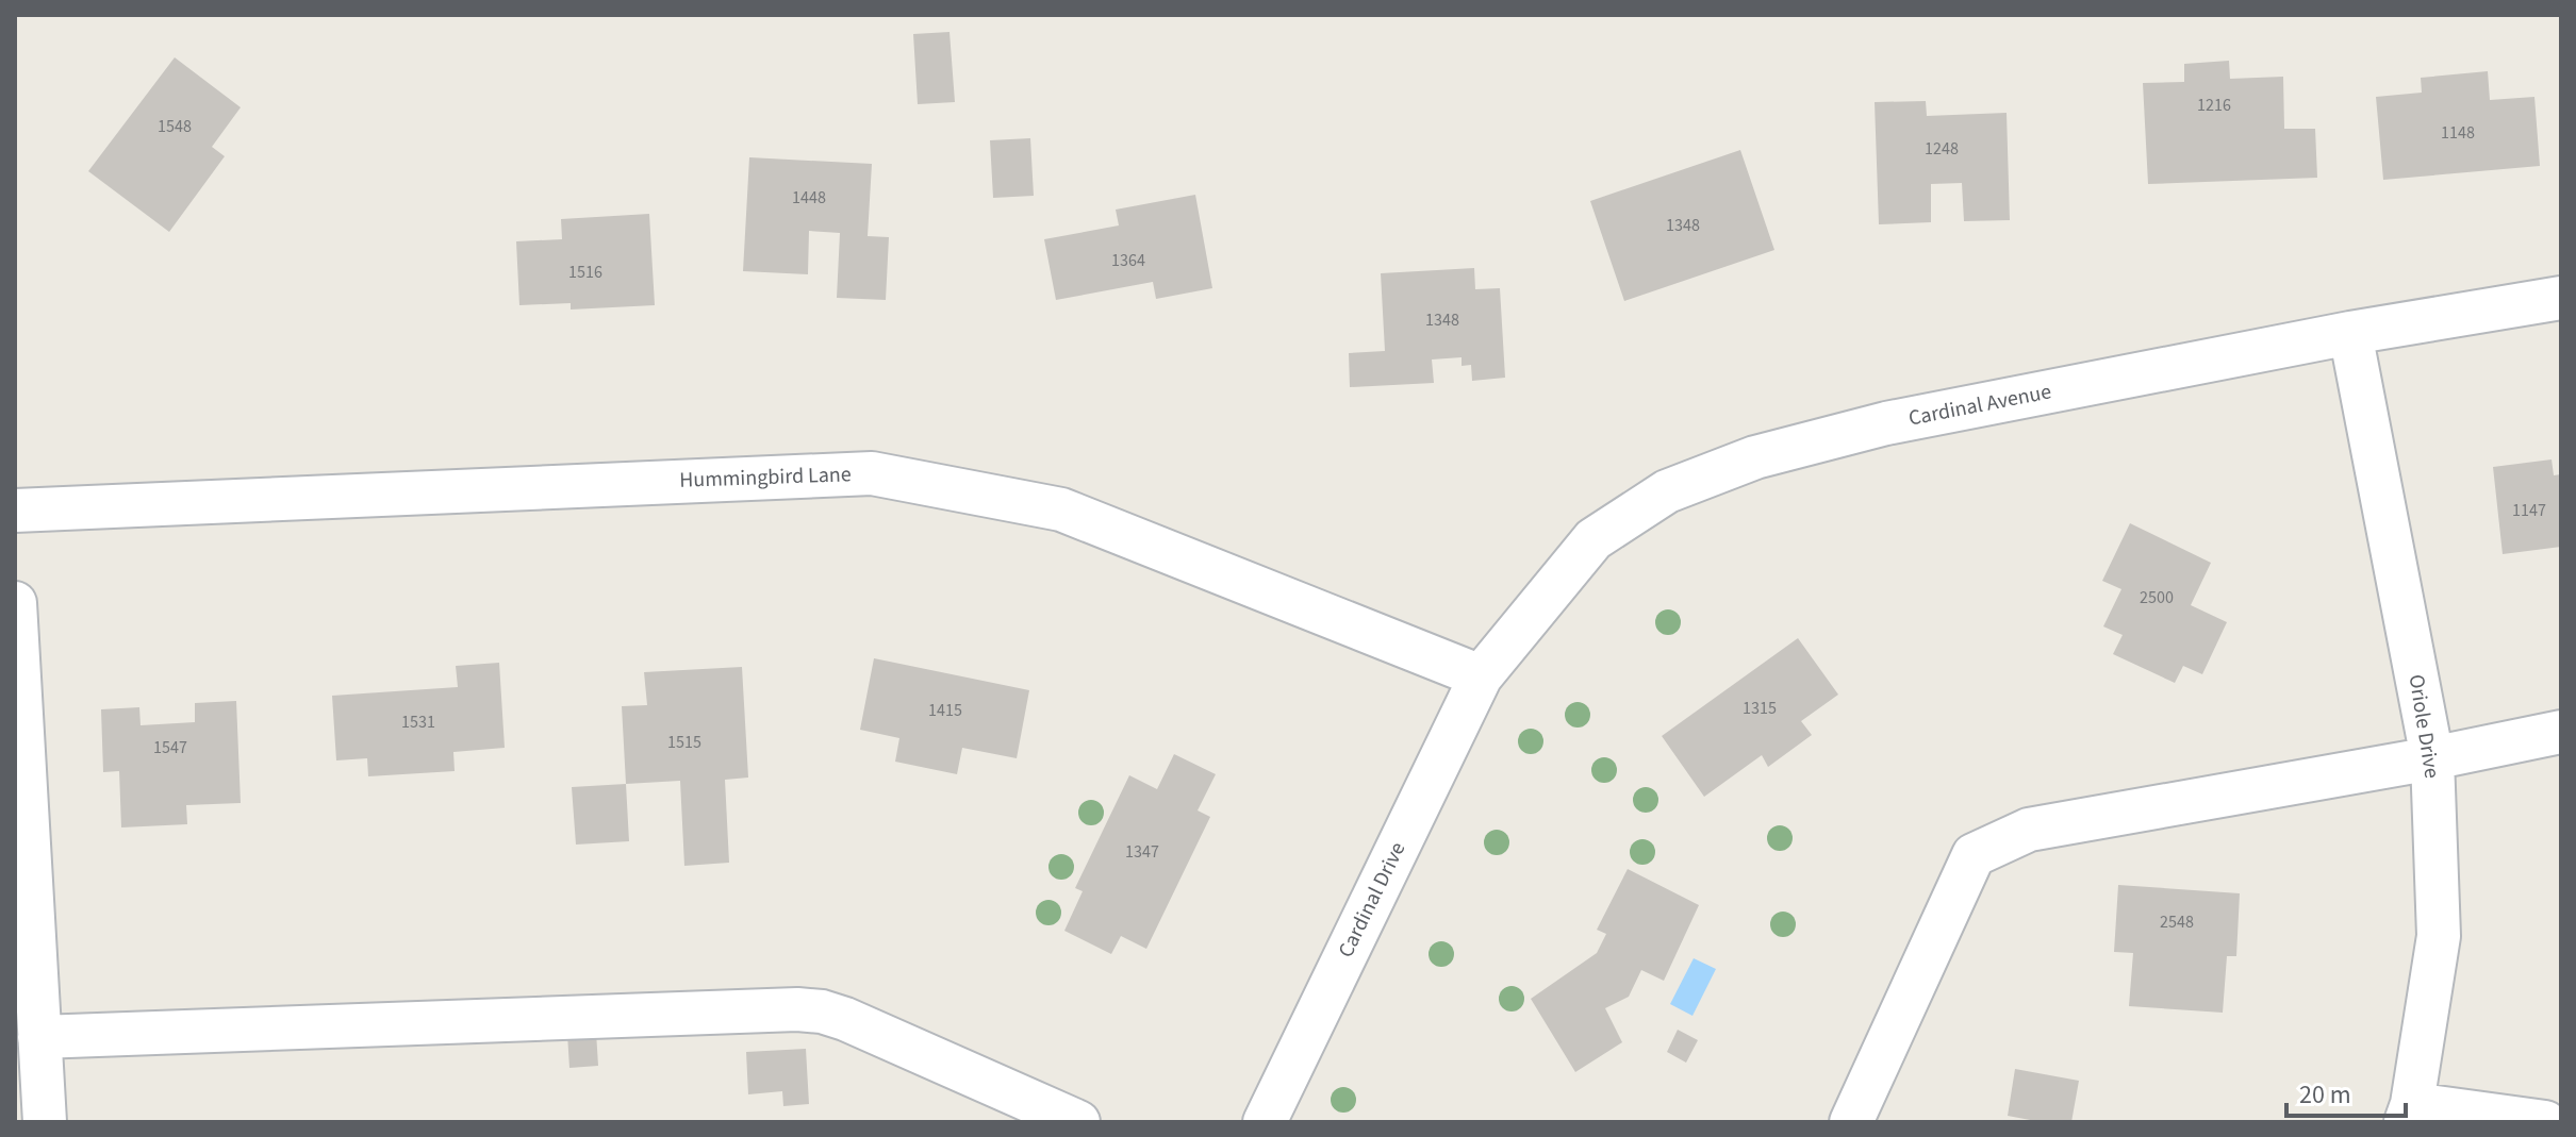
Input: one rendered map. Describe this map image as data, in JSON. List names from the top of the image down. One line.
{"streets":{"street":["Cardinal Avenue","Hummingbird Lane","Oriole Drive","Cardinal Drive"]},"crossings":[["Cardinal Avenue","Hummingbird Lane"],["Cardinal Avenue","Oriole Drive"],["Cardinal Avenue","Cardinal Drive"],["Hummingbird Lane","Cardinal Drive"]],"house_numbers":["1216","1548","1148","1248","1448","1348","1364","1516","1348","1147","2500","1315","1415","1531","1515","1547","1347","2548"],"scale_bar":"20 m"}
